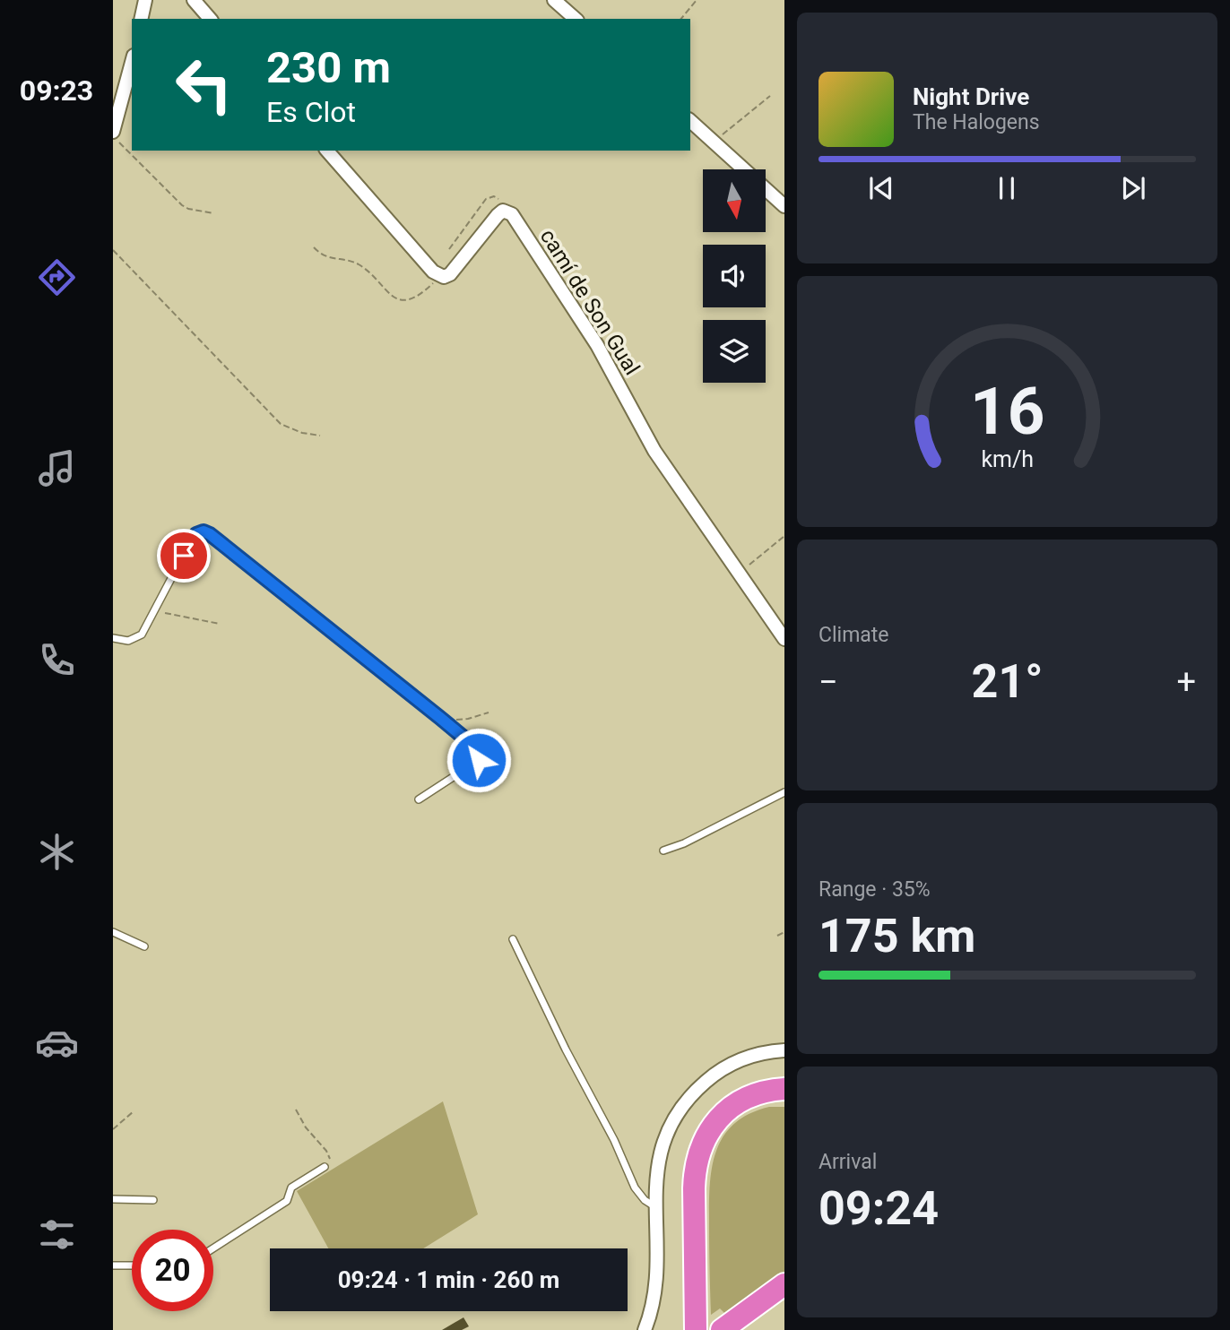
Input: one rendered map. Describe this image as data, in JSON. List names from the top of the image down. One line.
{"streets":{"street":["camí de Son Gual"]},"north":"bottom","page":{"tabs":"09:23","turn":["230 m","Es Clot"],"song":["Night Drive","The Halogens"],"tile":["Climate",["Range · 35%","175 km"],["Arrival","09:24"]],"heat":["−","21°","+"],"limit":"20","trip":"09:24 · 1 min · 260 m","gauge":["16","km/h"]}}
